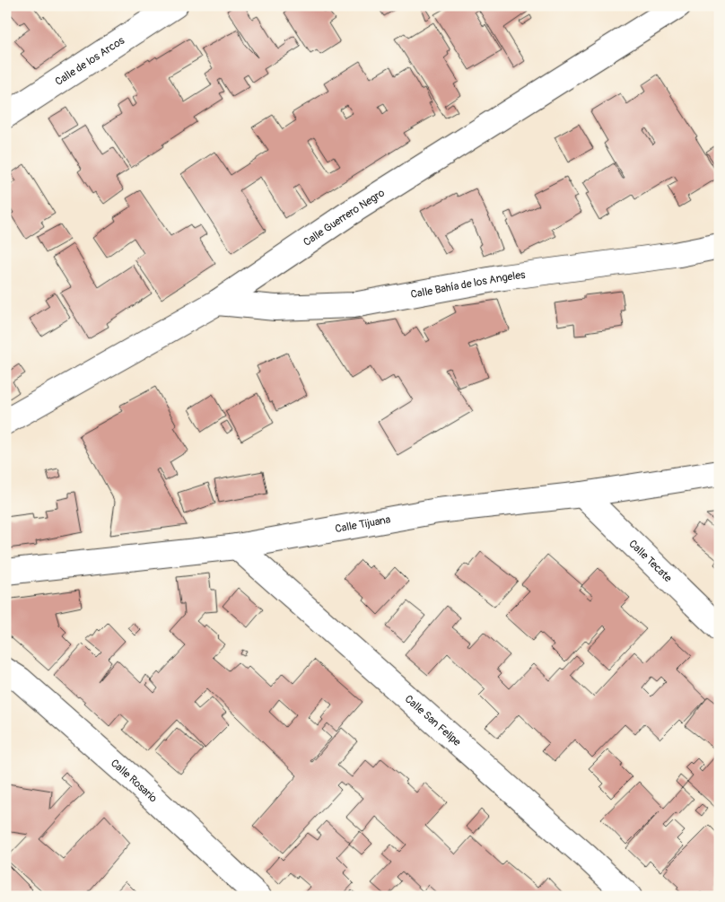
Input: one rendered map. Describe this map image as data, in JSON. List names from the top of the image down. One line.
{"streets":{"street":["Calle de los Arcos","Calle Guerrero Negro","Calle Bahía de los Angeles","Calle Tijuana","Calle Tecate","Calle San Felipe","Calle Rosario"]},"crossings":[["Calle Guerrero Negro","Calle Bahía de los Angeles"],["Calle Tijuana","Calle Tecate"],["Calle Tijuana","Calle San Felipe"]]}
